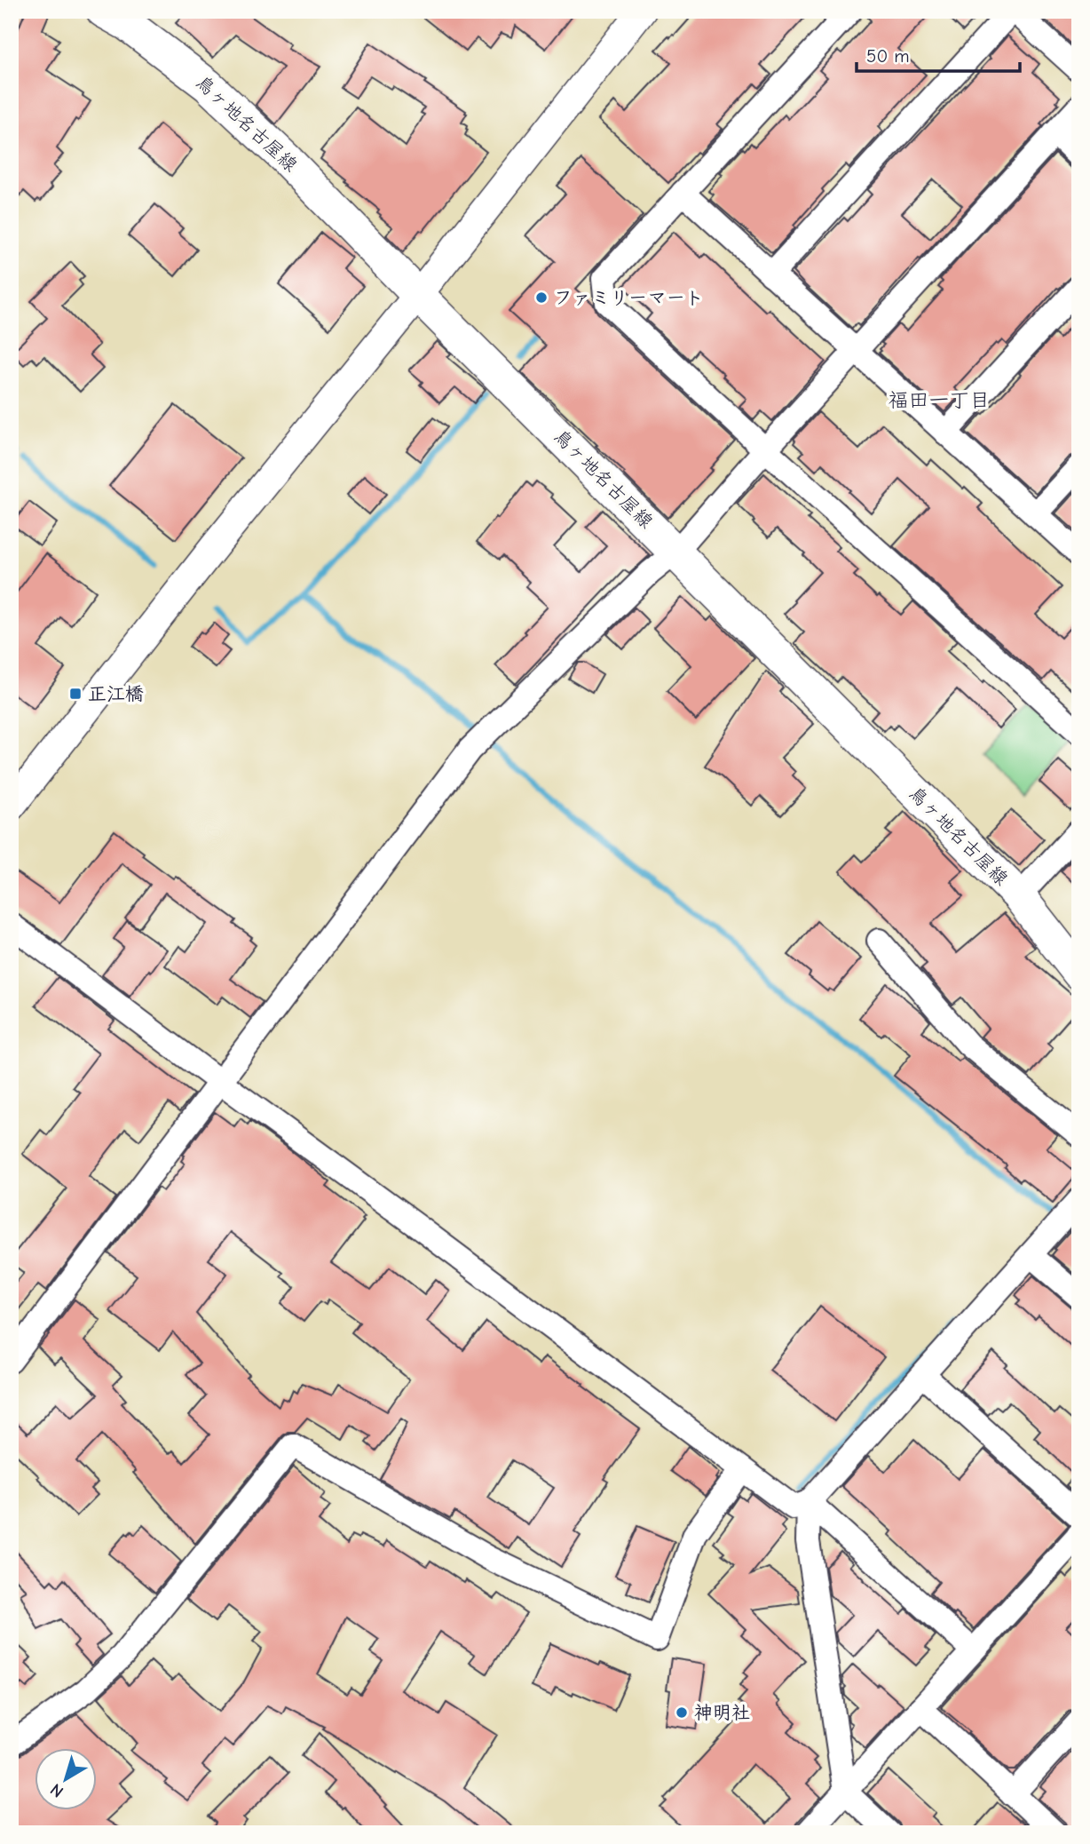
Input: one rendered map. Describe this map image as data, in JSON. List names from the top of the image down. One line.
{"streets":{"main road":["鳥ヶ地名古屋線"]},"districts":["福田一丁目"],"places":{"other":["ファミリーマート","神明社"],"transit":["正江橋"]},"scale_bar":"50 m","north":"bottom left"}
